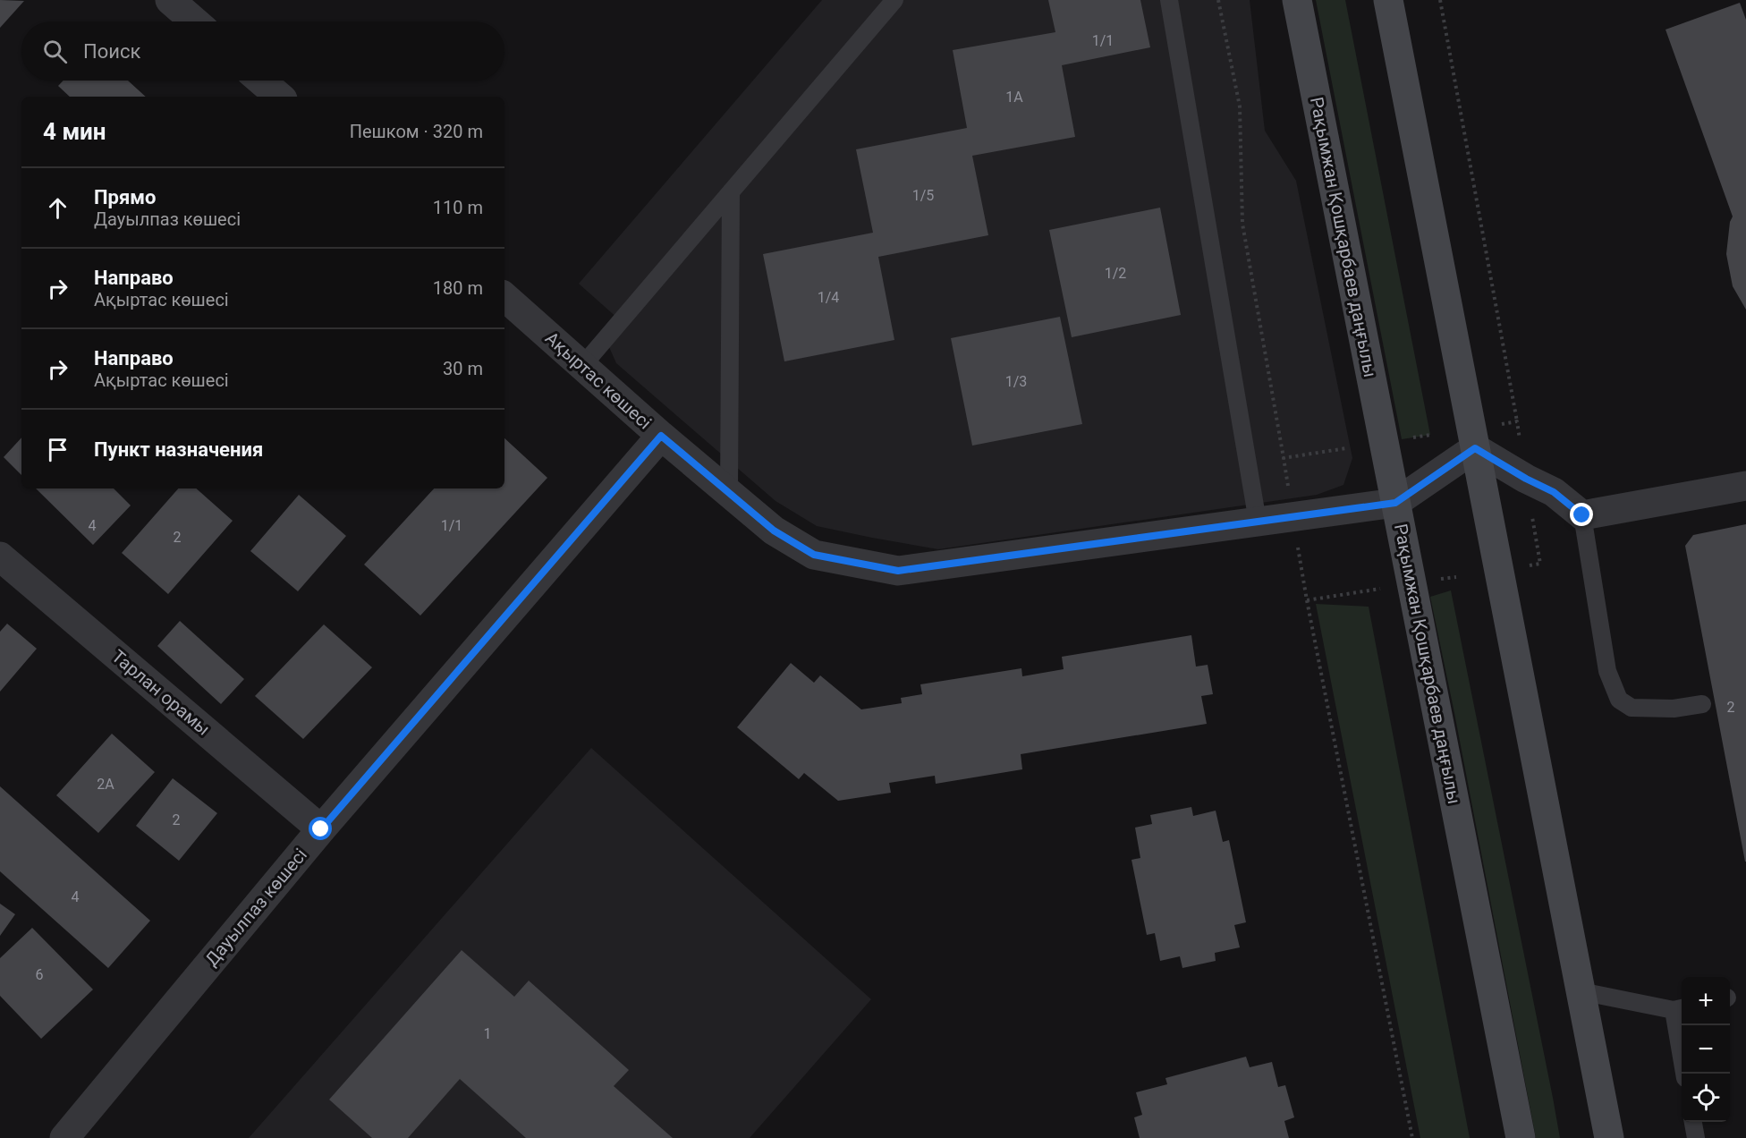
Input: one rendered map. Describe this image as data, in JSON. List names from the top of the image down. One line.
{"streets":{"main road":["Рақымжан Қошқарбаев даңғылы"],"street":["Ақыртас көшесі","Тарлан орамы","Дауылпаз көшесі"]},"crossings":[["Рақымжан Қошқарбаев даңғылы","Ақыртас көшесі"],["Ақыртас көшесі","Дауылпаз көшесі"],["Тарлан орамы","Дауылпаз көшесі"]],"house_numbers":["1/1","1А","1/5","1/2","1/4","1/3","4","1/1","2","2","2А","2","4","6","1"],"page":{"search":"Поиск","heading":["4 мин","Пешком · 320 m"],"list":[["Прямо","Дауылпаз көшесі","110 m"],["Направо","Ақыртас көшесі","180 m"],["Направо","Ақыртас көшесі","30 m"],"Пункт назначения"],"map_buttons":["+","−"]}}
